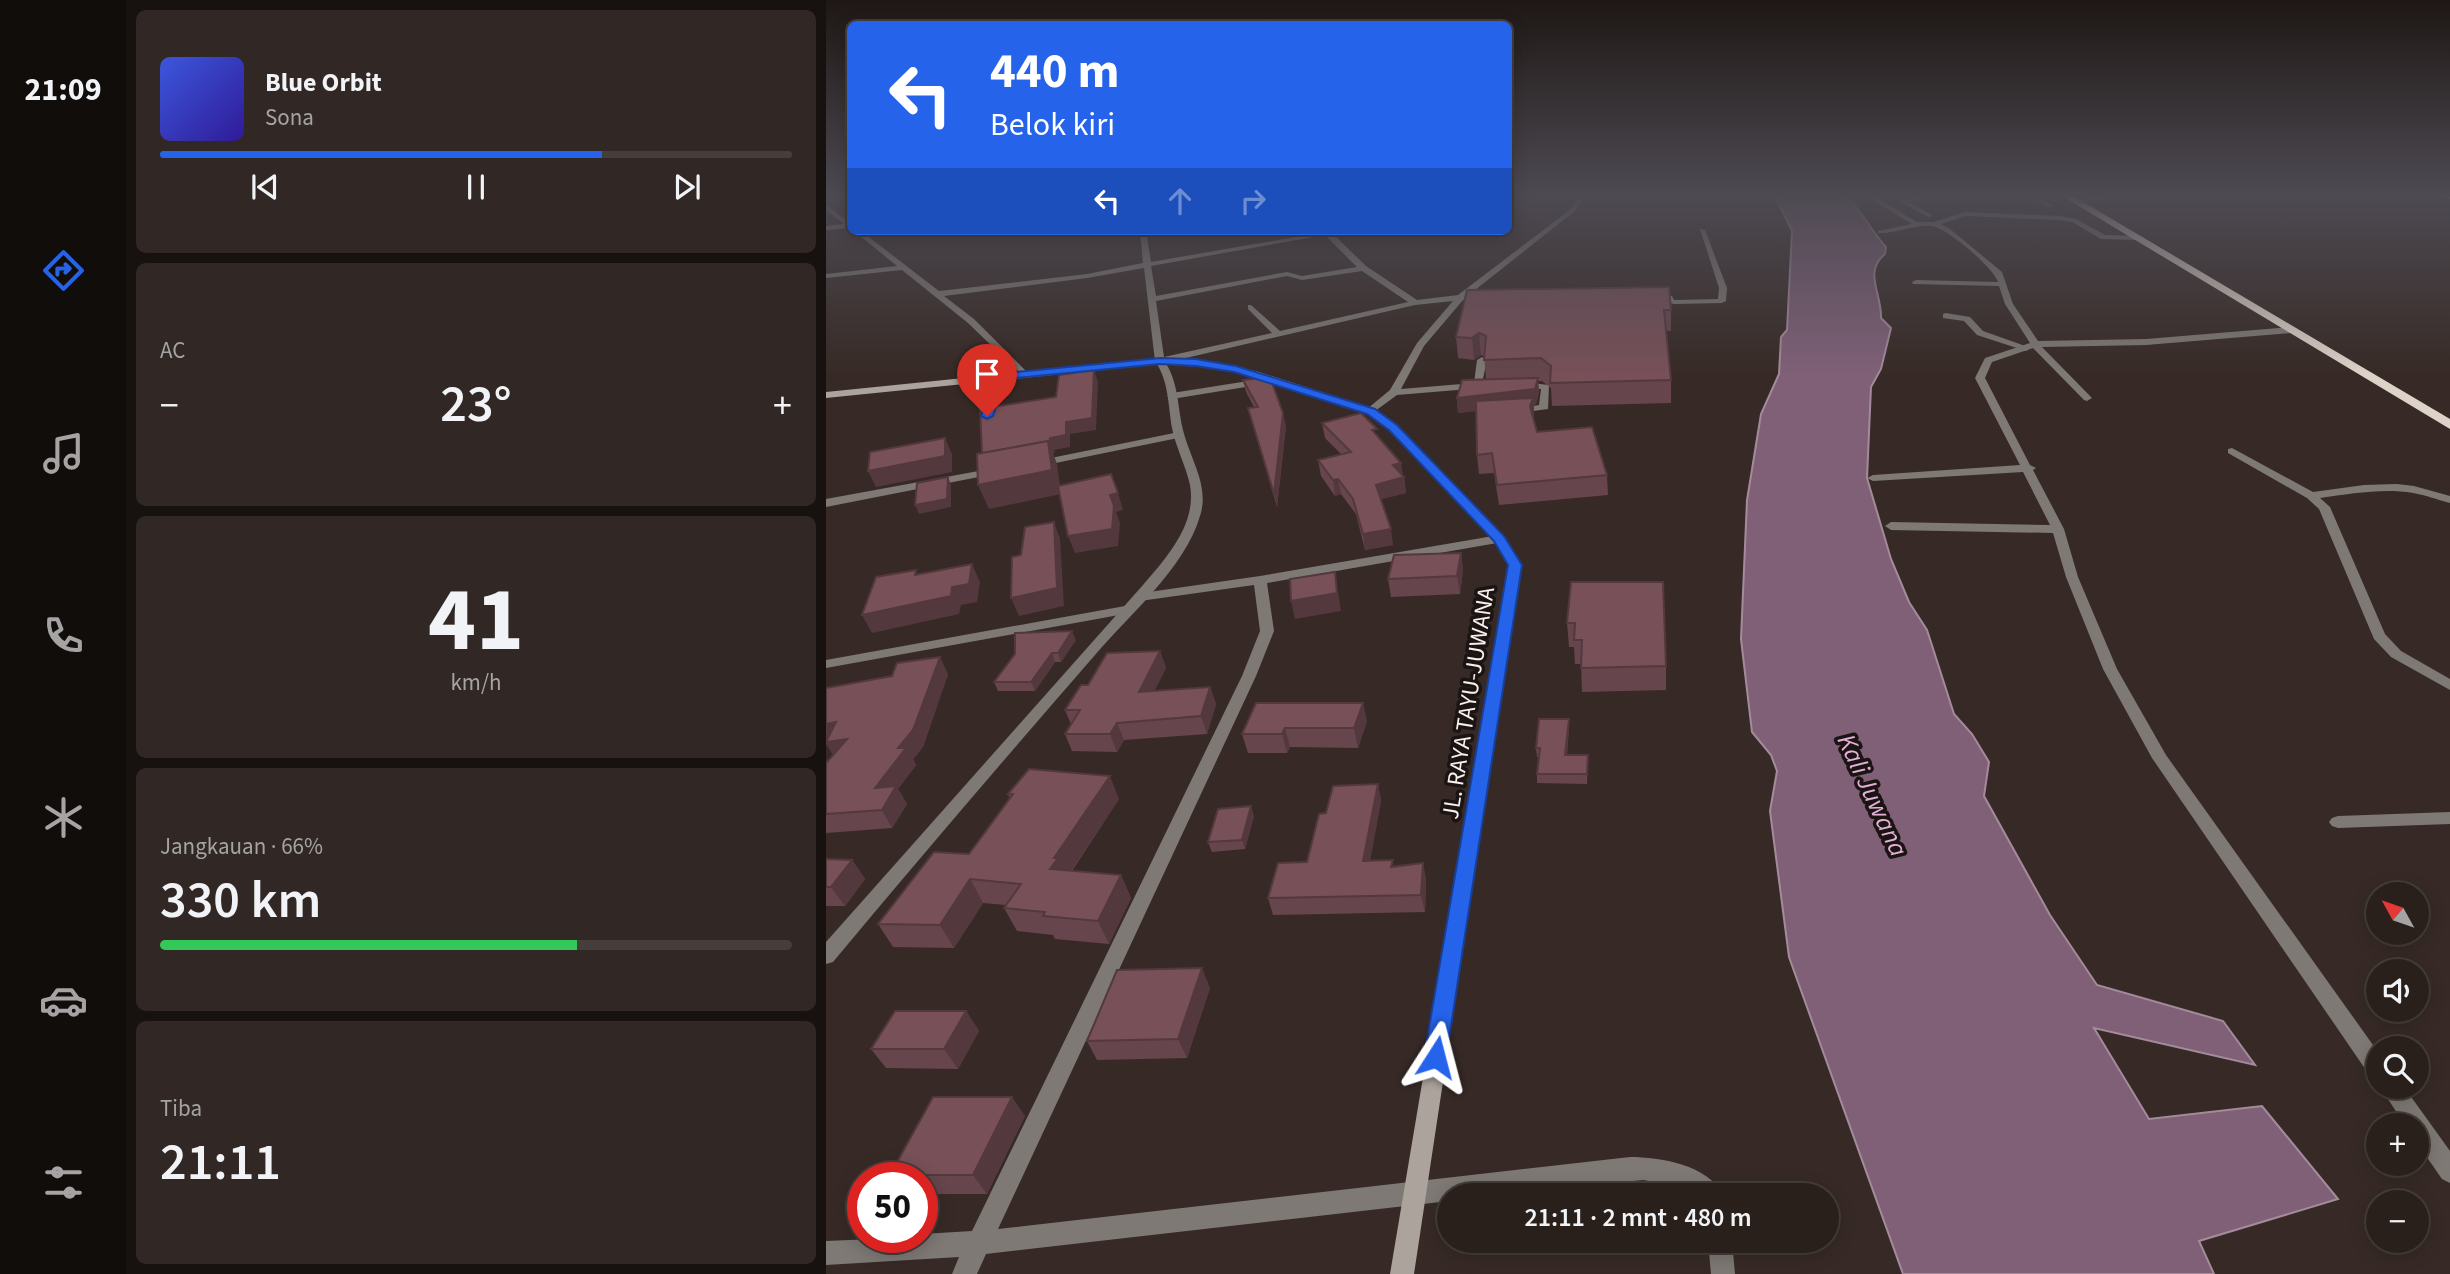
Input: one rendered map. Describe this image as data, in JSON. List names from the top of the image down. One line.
{"streets":{"main road":["JL. RAYA TAYU-JUWANA"]},"water":["Kali Juwana"],"north":"top left","page":{"tabs":"21:09","turn":["440 m","Belok kiri"],"song":["Blue Orbit","Sona"],"tile":["AC",["41","km/h"],["Jangkauan · 66%","330 km"],["Tiba","21:11"]],"heat":["−","23°","+"],"map_buttons":["+","−"],"limit":"50","trip":"21:11 · 2 mnt · 480 m"}}
